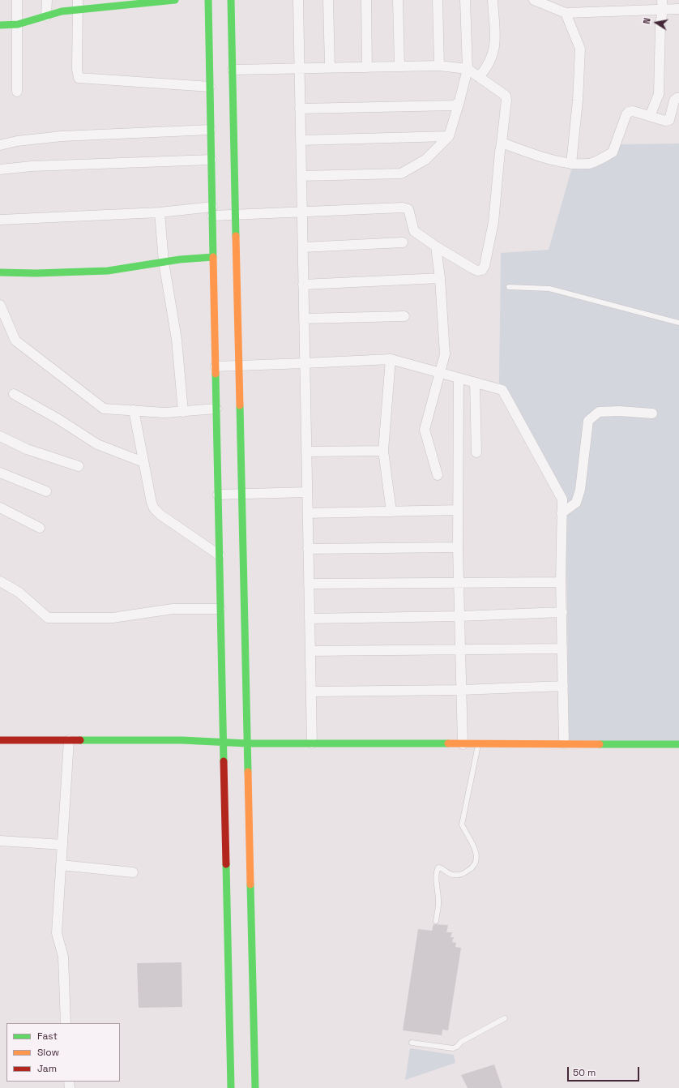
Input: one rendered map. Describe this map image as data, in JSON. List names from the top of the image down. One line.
{"legend":["Fast","Slow","Jam"],"scale_bar":"50 m","north":"left"}
